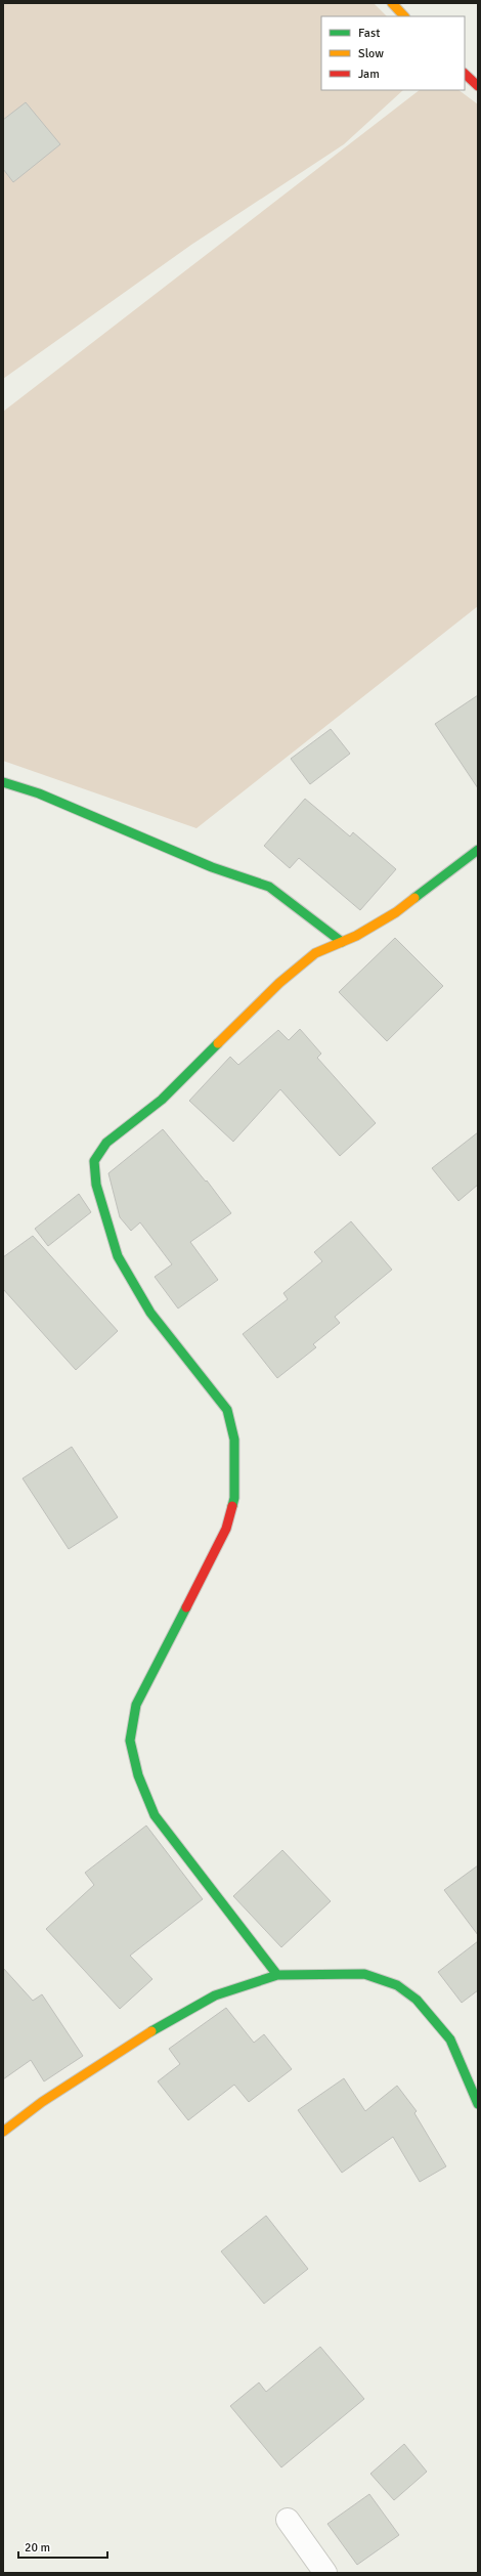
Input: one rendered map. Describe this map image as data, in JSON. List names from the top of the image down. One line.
{"legend":["Fast","Slow","Jam"],"scale_bar":"20 m"}
